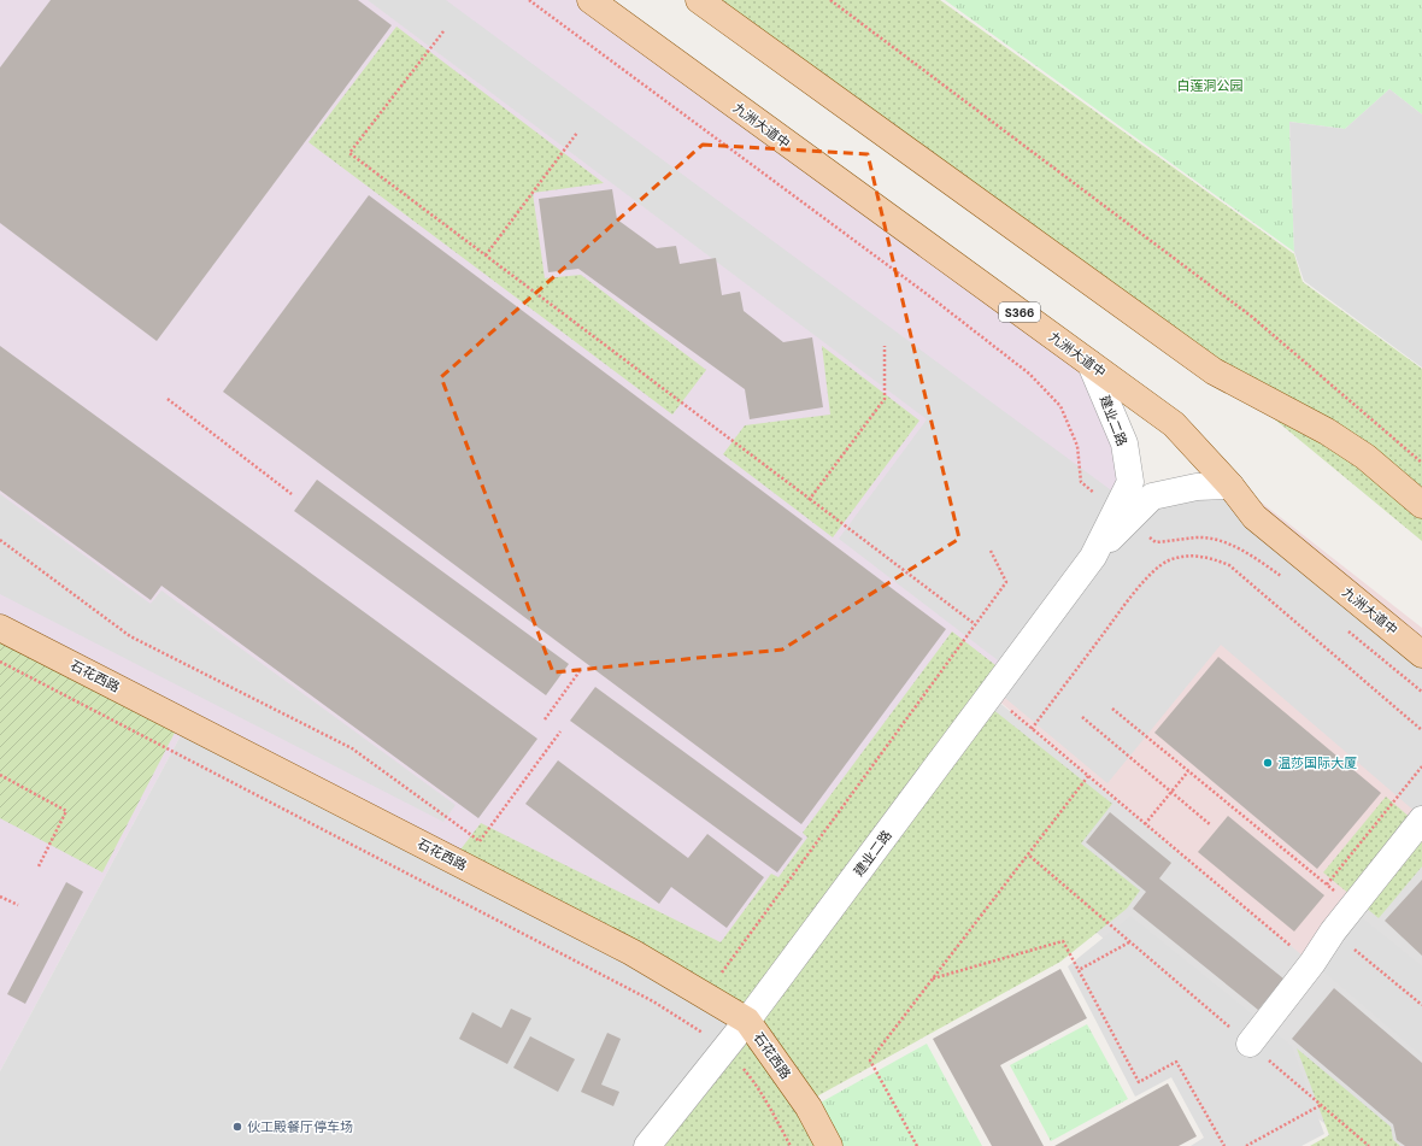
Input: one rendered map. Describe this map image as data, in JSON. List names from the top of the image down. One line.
{"streets":{"main road":["九洲大道中","S366","石花西路"],"street":["建业二路"]},"crossings":[["九洲大道中","建业二路"],["建业二路","石花西路"]],"parks":["白莲洞公园"],"places":["温莎国际大厦","伙工殿餐厅停车场"]}
